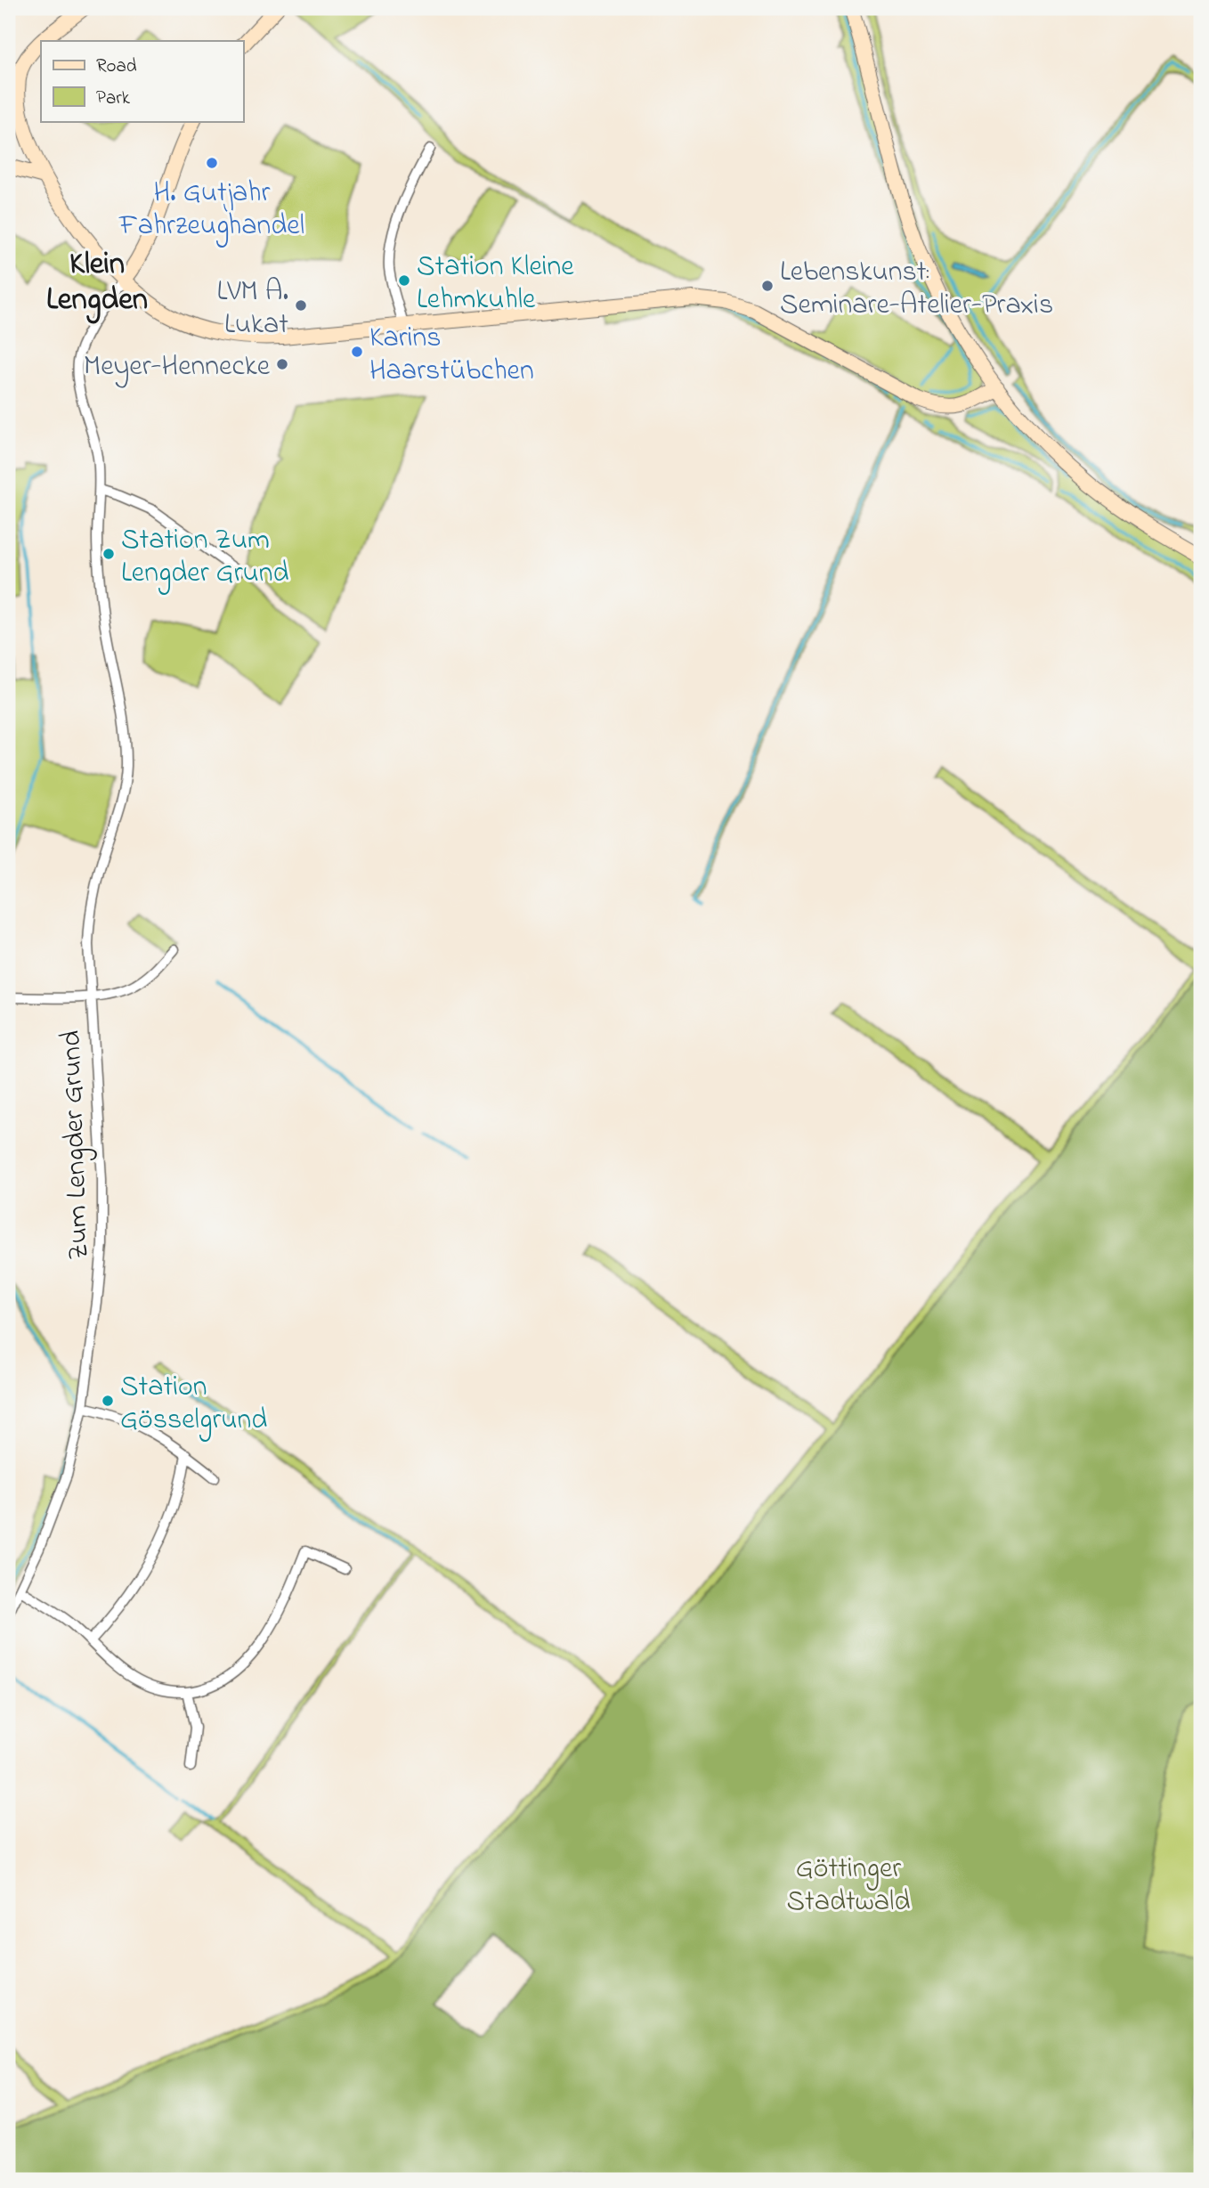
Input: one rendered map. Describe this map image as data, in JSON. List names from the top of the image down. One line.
{"streets":{"street":["Zum Lengder Grund"]},"districts":["Klein Lengden"],"parks":["Göttinger Stadtwald"],"places":["H. Gutjahr Fahrzeughandel","Station Kleine Lehmkuhle","Lebenskunst: Seminare-Atelier-Praxis","LVM A. Lukat","Karins Haarstübchen","Meyer-Hennecke","Station Zum Lengder Grund","Station Gösselgrund"],"legend":["Road","Park"]}
